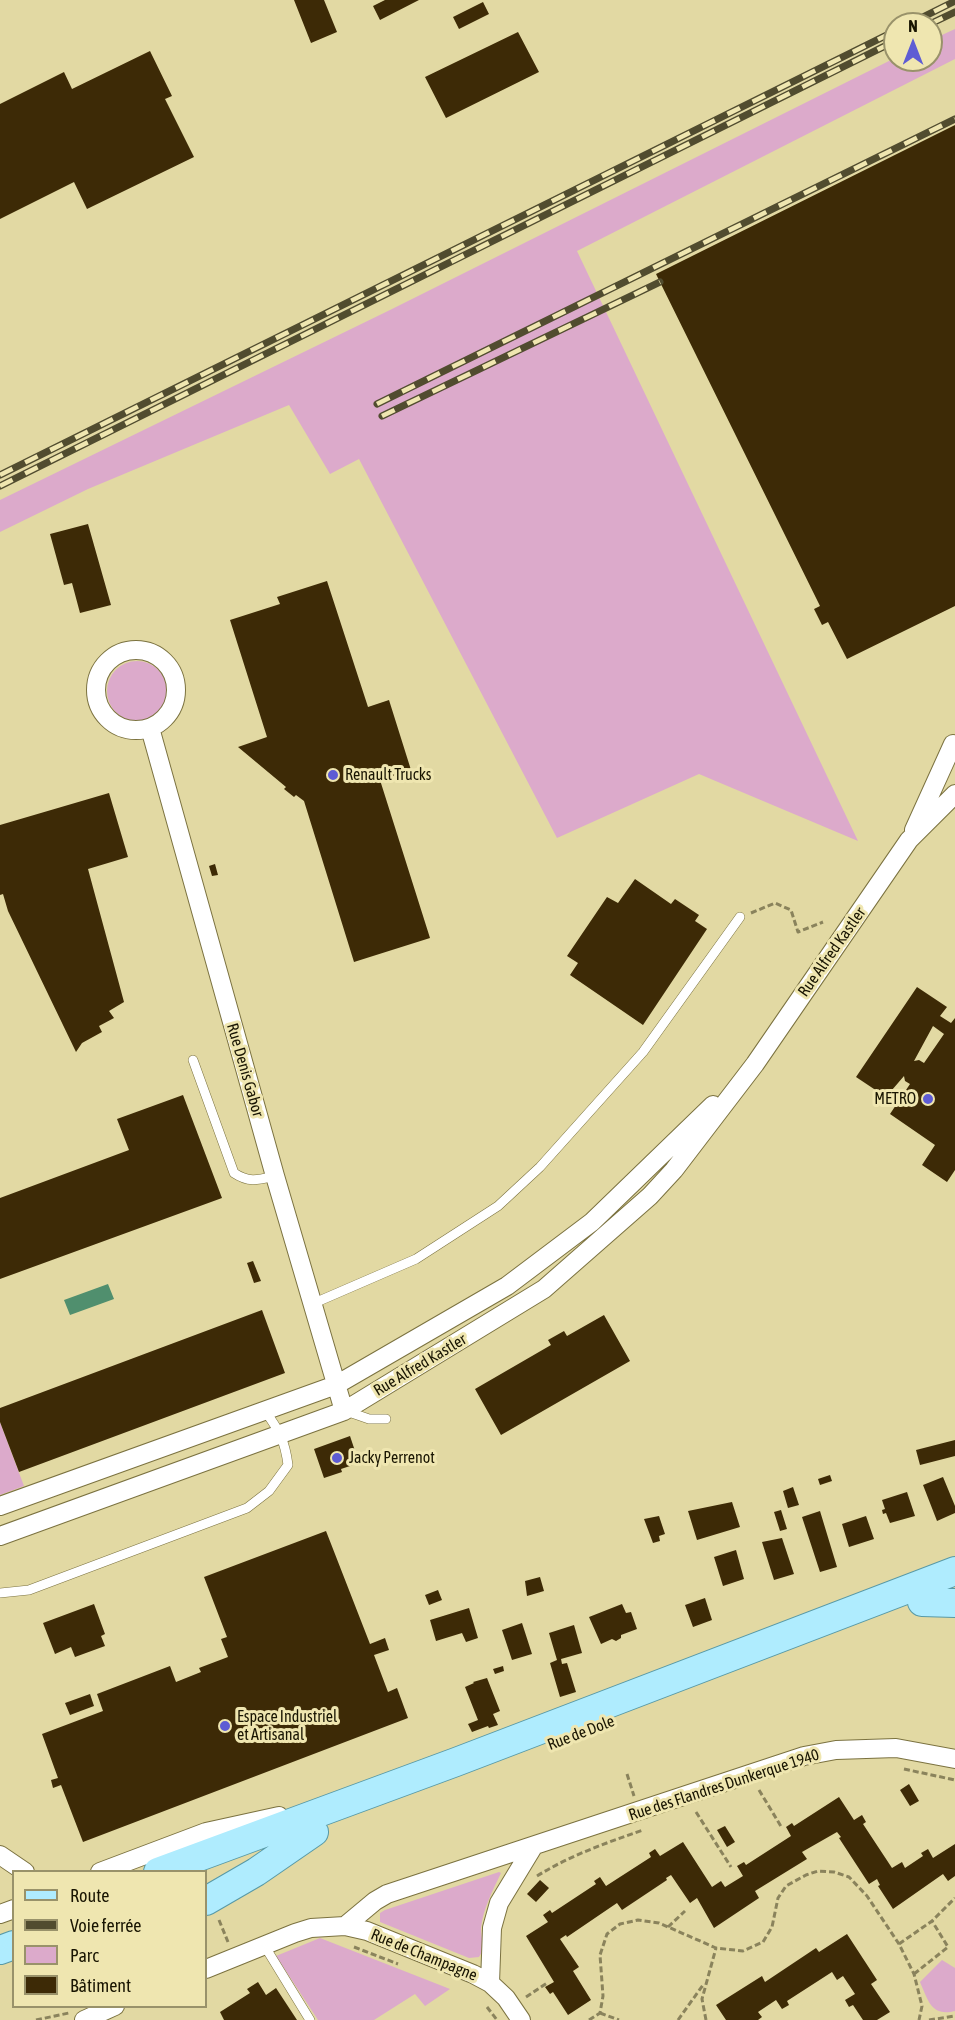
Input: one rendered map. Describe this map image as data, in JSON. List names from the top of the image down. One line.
{"streets":{"main road":["Rue de Dole"],"street":["Rue Alfred Kastler","Rue Denis Gabor","Rue des Flandres Dunkerque 1940","Rue de Champagne"]},"crossings":[["Rue Alfred Kastler","Rue Denis Gabor"],["Rue des Flandres Dunkerque 1940","Rue de Champagne"]],"places":["Renault Trucks","METRO","Jacky Perrenot","Espace Industriel et Artisanal"],"legend":["Route","Voie ferrée","Parc","Bâtiment"],"north":"top"}
